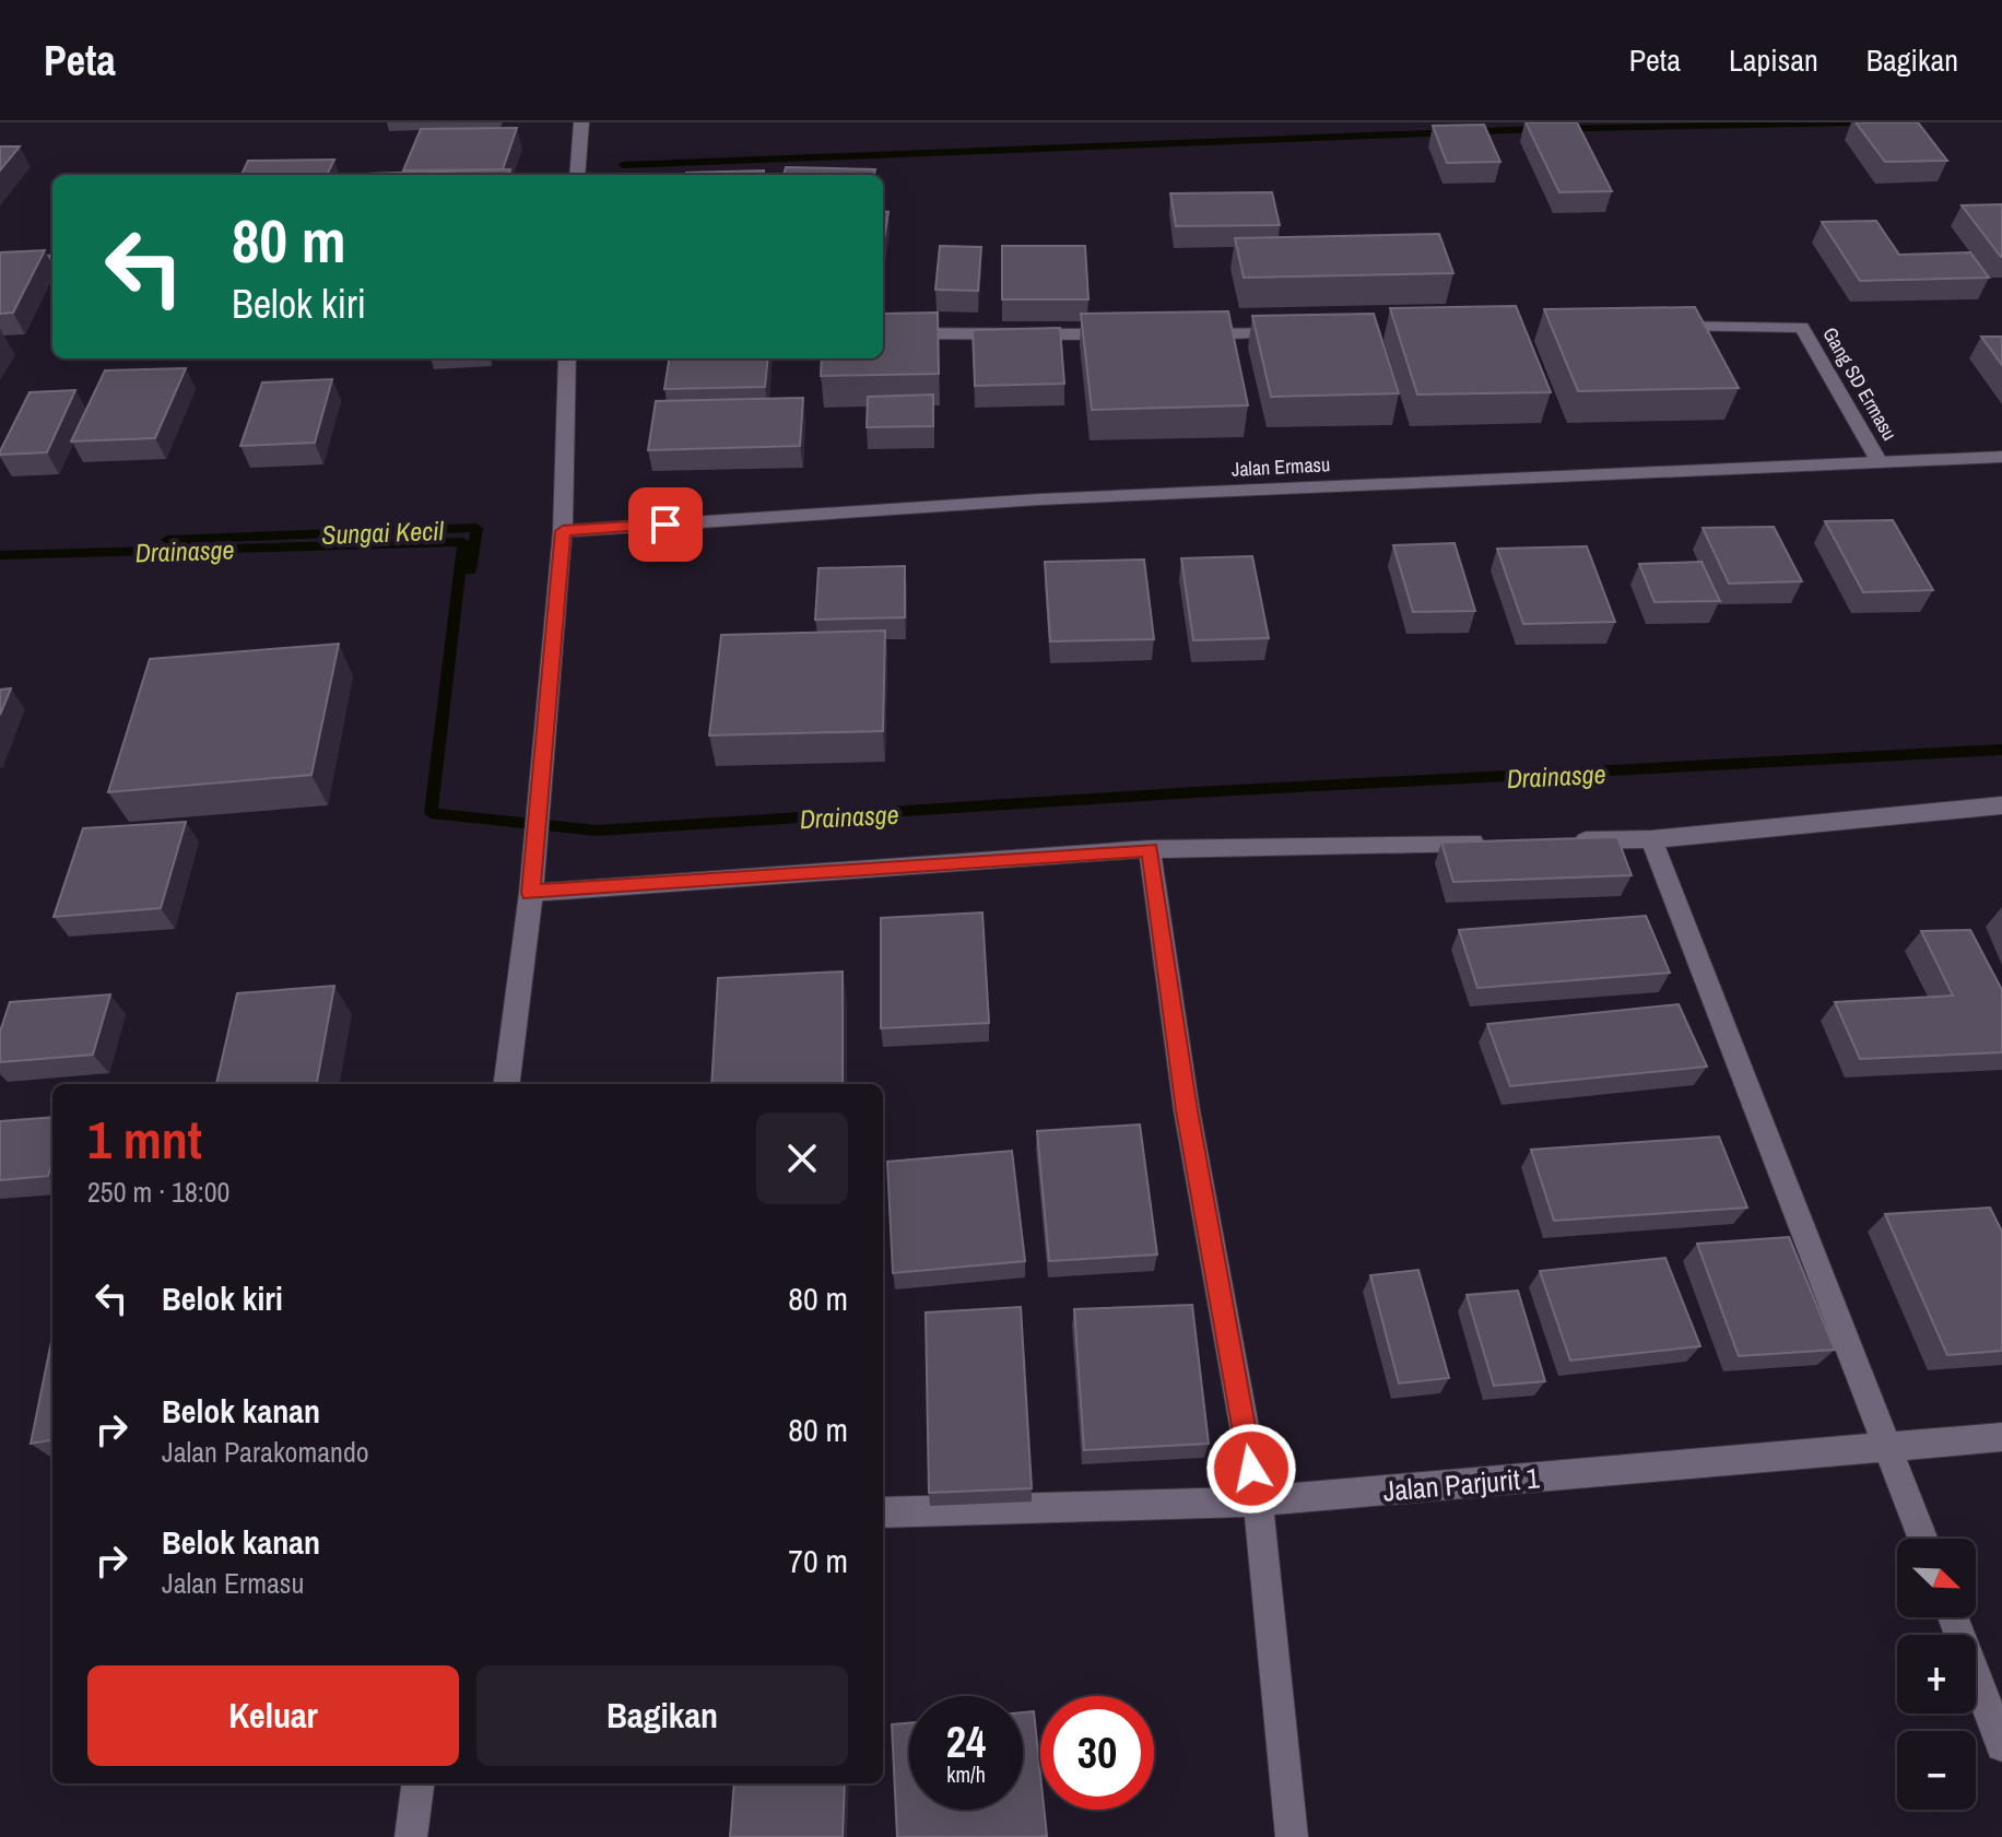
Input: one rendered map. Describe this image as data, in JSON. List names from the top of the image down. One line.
{"streets":{"street":["Gang SD Ermasu","Jalan Ermasu","Jalan Parjurit 1"]},"crossings":[["Gang SD Ermasu","Jalan Ermasu"]],"water":["Sungai Kecil","Drainasge"],"north":"bottom right","page":{"header":"Peta","nav":["Peta","Lapisan","Bagikan"],"turn":["80 m","Belok kiri"],"heading":["1 mnt","250 m · 18:00"],"list":[{"name":"Belok kiri","value":"80 m"},{"name":"Belok kanan","note":"Jalan Parakomando","value":"80 m"},{"name":"Belok kanan","note":"Jalan Ermasu","value":"70 m"}],"map_buttons":["+","−"],"buttons":["Keluar","Bagikan"],"speed":"24 km/h","limit":"30"}}
